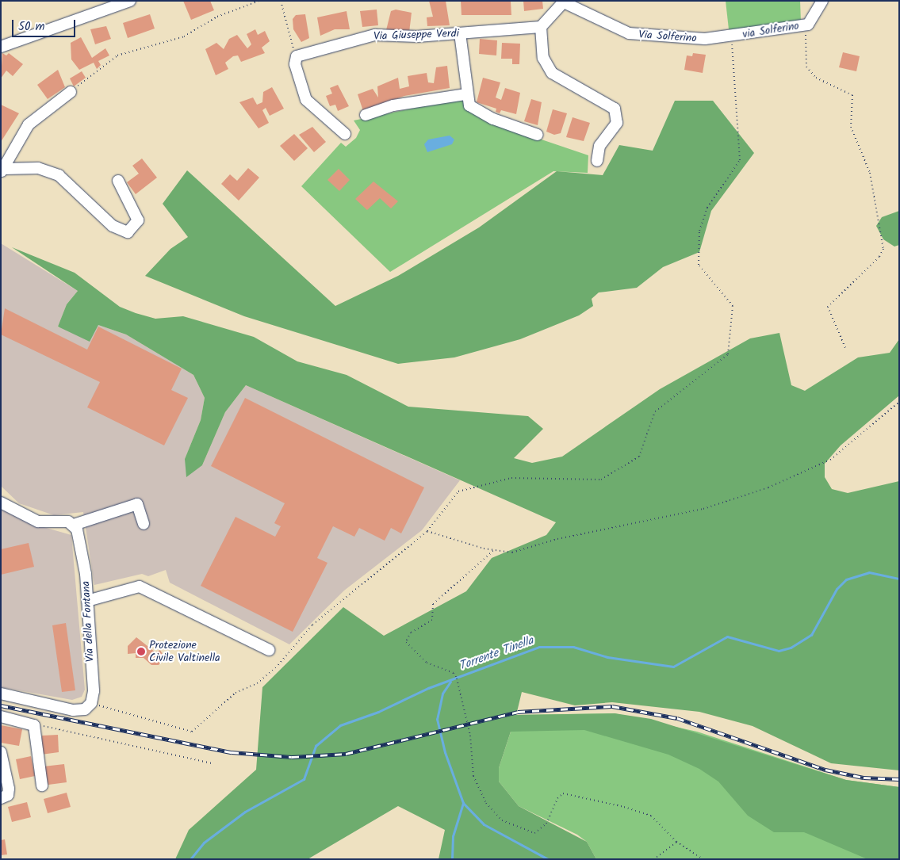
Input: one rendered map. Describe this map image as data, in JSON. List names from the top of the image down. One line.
{"streets":{"street":["via Solferino","Via Giuseppe Verdi","Via Solferino","Via della Fontana"]},"crossings":[["via Solferino","Via Solferino"]],"water":["Torrente Tinella"],"places":["Protezione Civile Valtinella"],"scale_bar":"50 m"}
